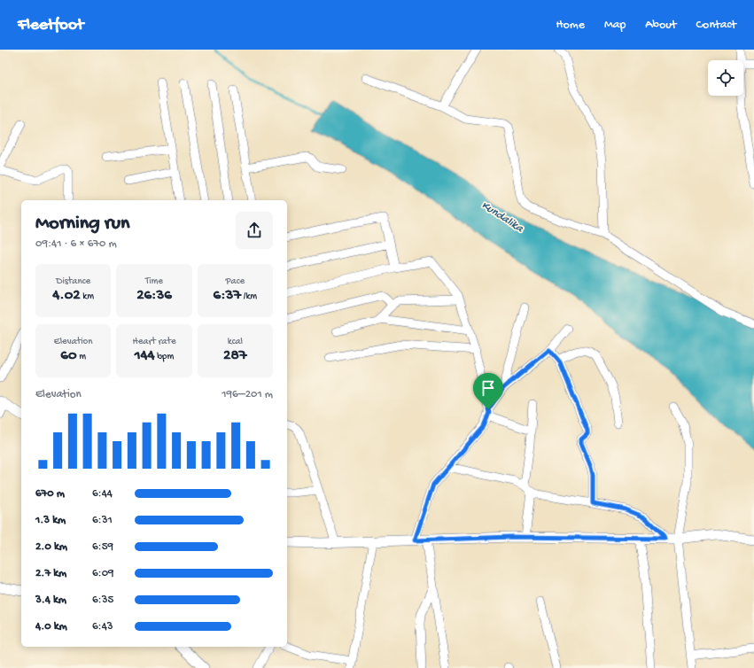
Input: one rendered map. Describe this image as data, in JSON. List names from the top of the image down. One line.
{"water":["Kundalika"],"page":{"header":"Fleetfoot","nav":["Home","Map","About","Contact"],"heading":["Morning run","09:41 · 6 × 670 m"],"stats":[["Distance","4.02 km"],["Time","26:36"],["Pace","6:37 /km"],["Elevation","60 m"],["Heart rate","144 bpm"],["kcal","287"]],"chart":["Elevation","196–201 m"],"list":[{"name":"670 m","note":"6:44"},{"name":"1.3 km","note":"6:31"},{"name":"2.0 km","note":"6:59"},{"name":"2.7 km","note":"6:09"},{"name":"3.4 km","note":"6:35"},{"name":"4.0 km","note":"6:43"}]}}
